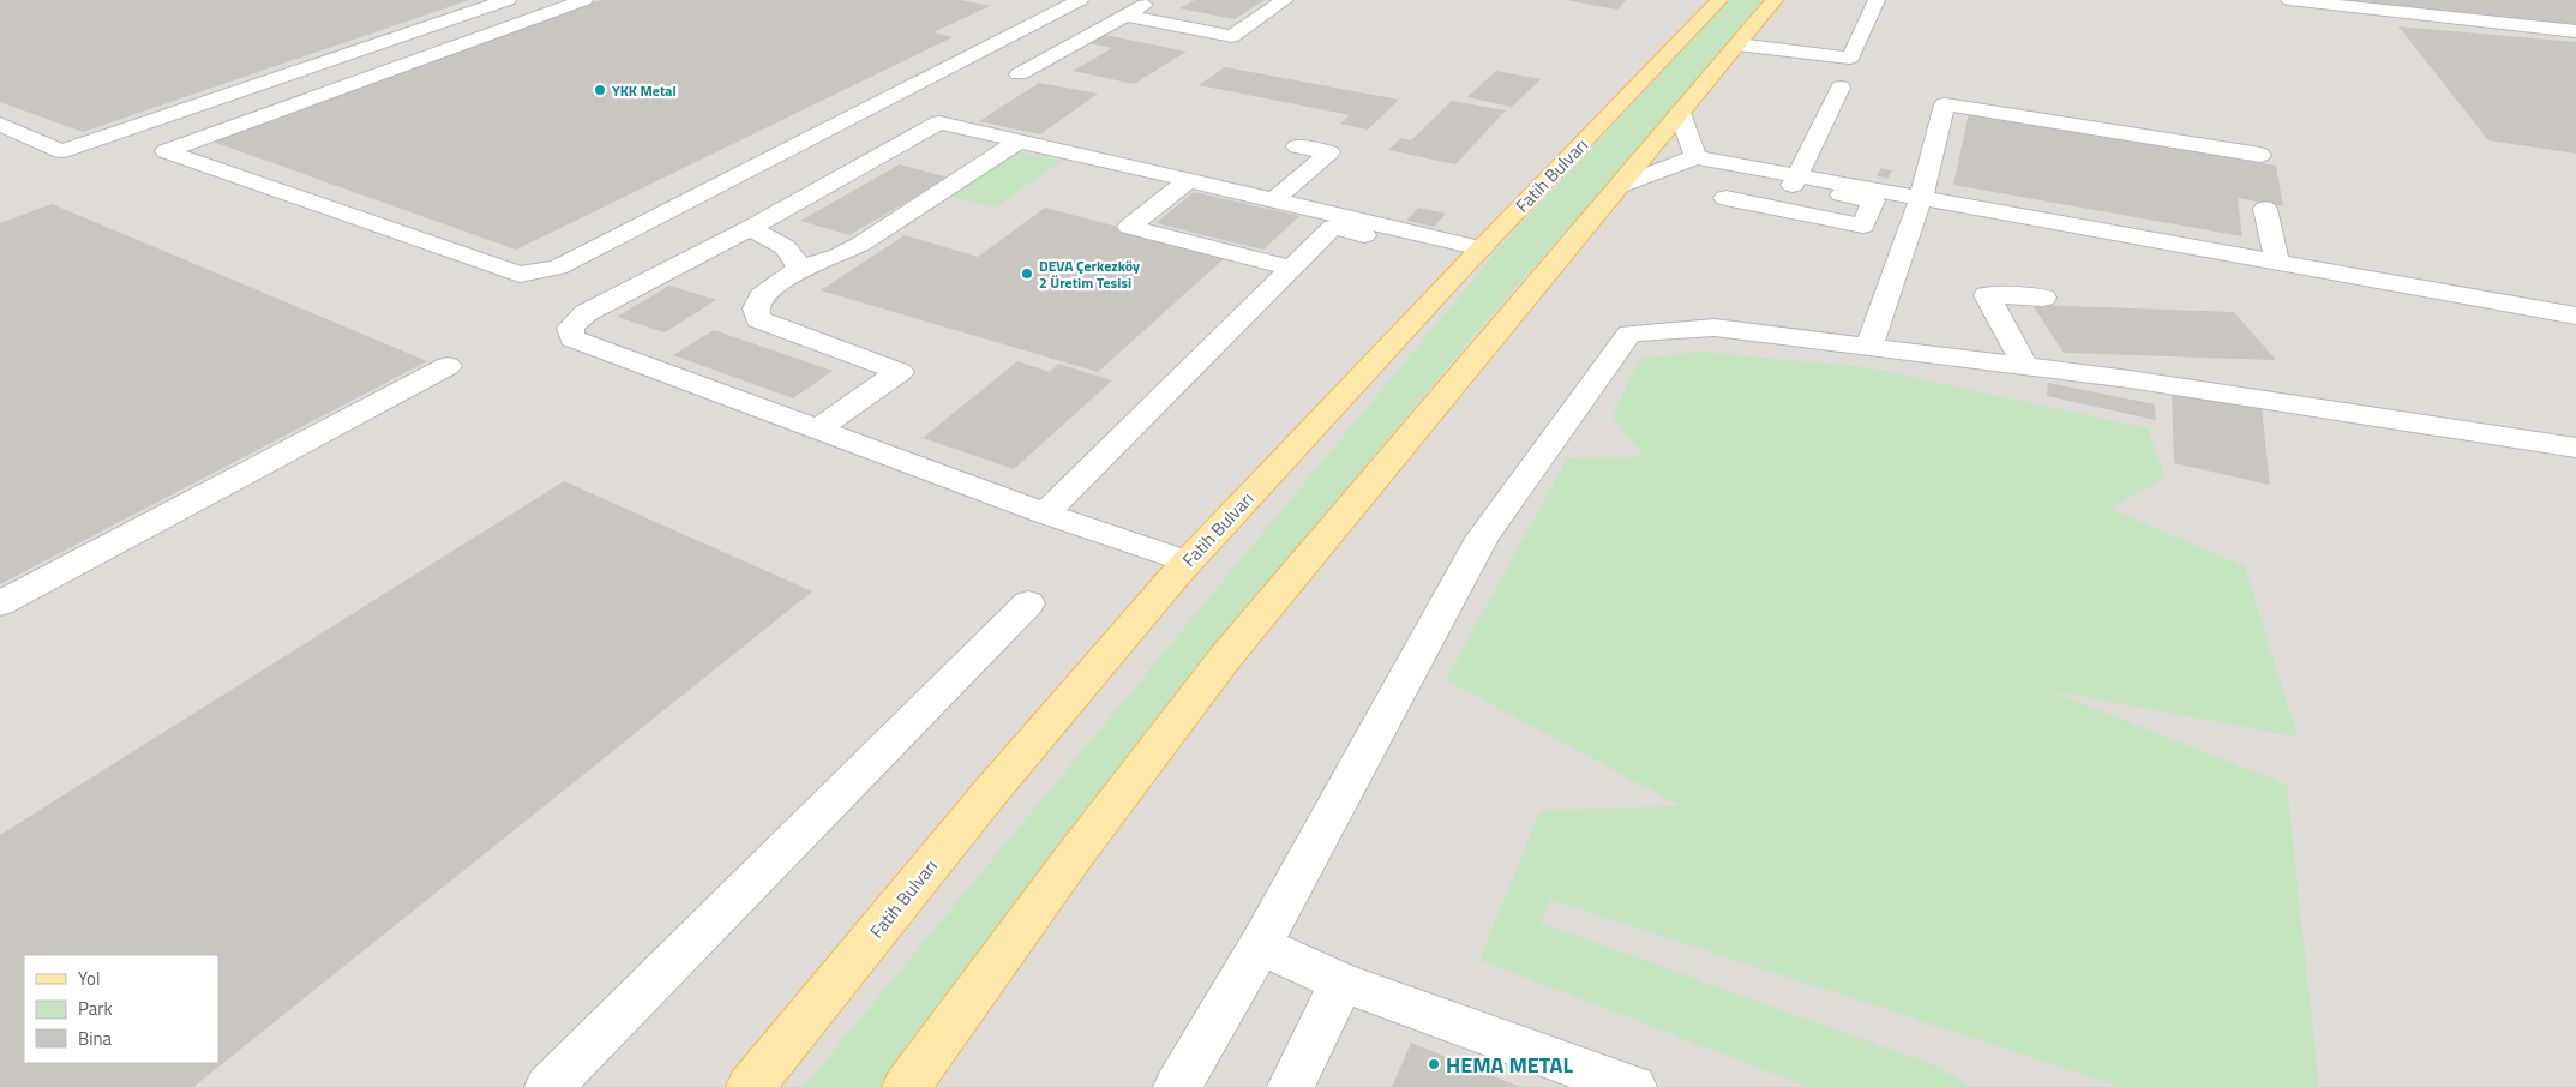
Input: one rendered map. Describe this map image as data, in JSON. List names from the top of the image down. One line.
{"streets":{"main road":["Fatih Bulvarı"]},"places":["YKK Metal","DEVA Çerkezköy 2 Üretim Tesisi","HEMA METAL"],"legend":["Yol","Park","Bina"]}
